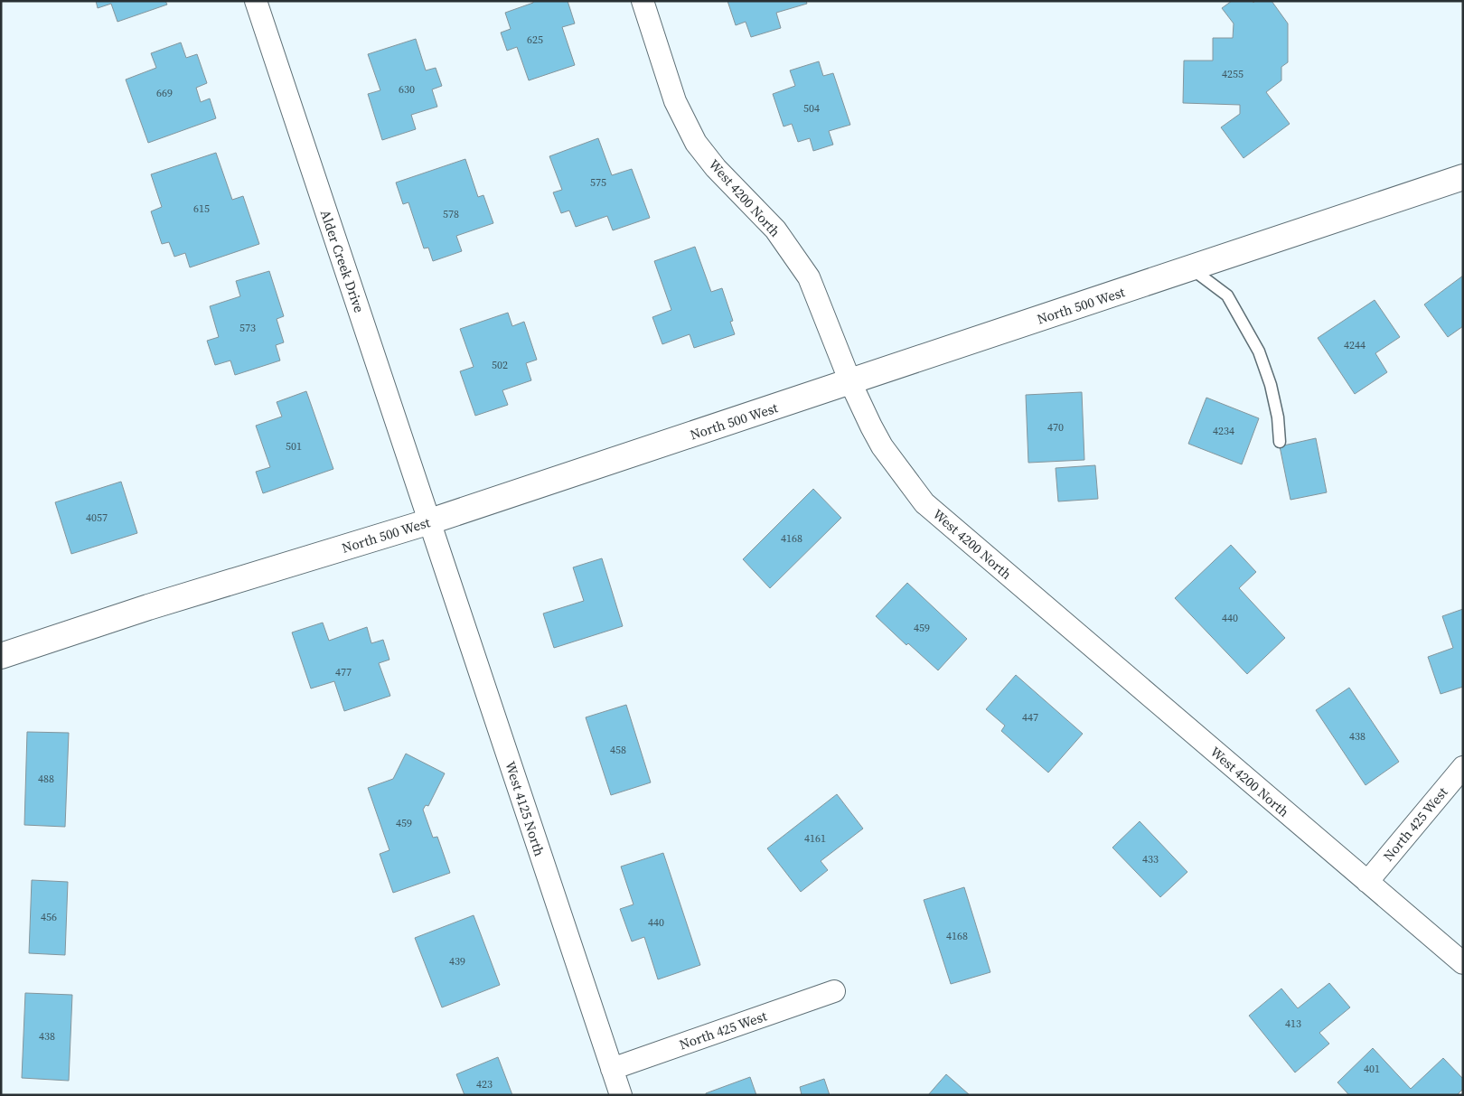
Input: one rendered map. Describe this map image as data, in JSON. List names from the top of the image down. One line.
{"streets":{"street":["West 4200 North","Alder Creek Drive","North 500 West","West 4125 North","North 425 West"]},"crossings":[["West 4200 North","North 500 West"],["West 4200 North","North 425 West"],["Alder Creek Drive","North 500 West"],["Alder Creek Drive","West 4125 North"],["North 500 West","West 4125 North"],["West 4125 North","North 425 West"]],"house_numbers":["625","4255","630","669","504","575","615","578","573","4244","502","470","4234","501","4057","4168","440","459","477","447","438","458","488","459","4161","433","456","440","4168","439","413","438","401","423"]}
